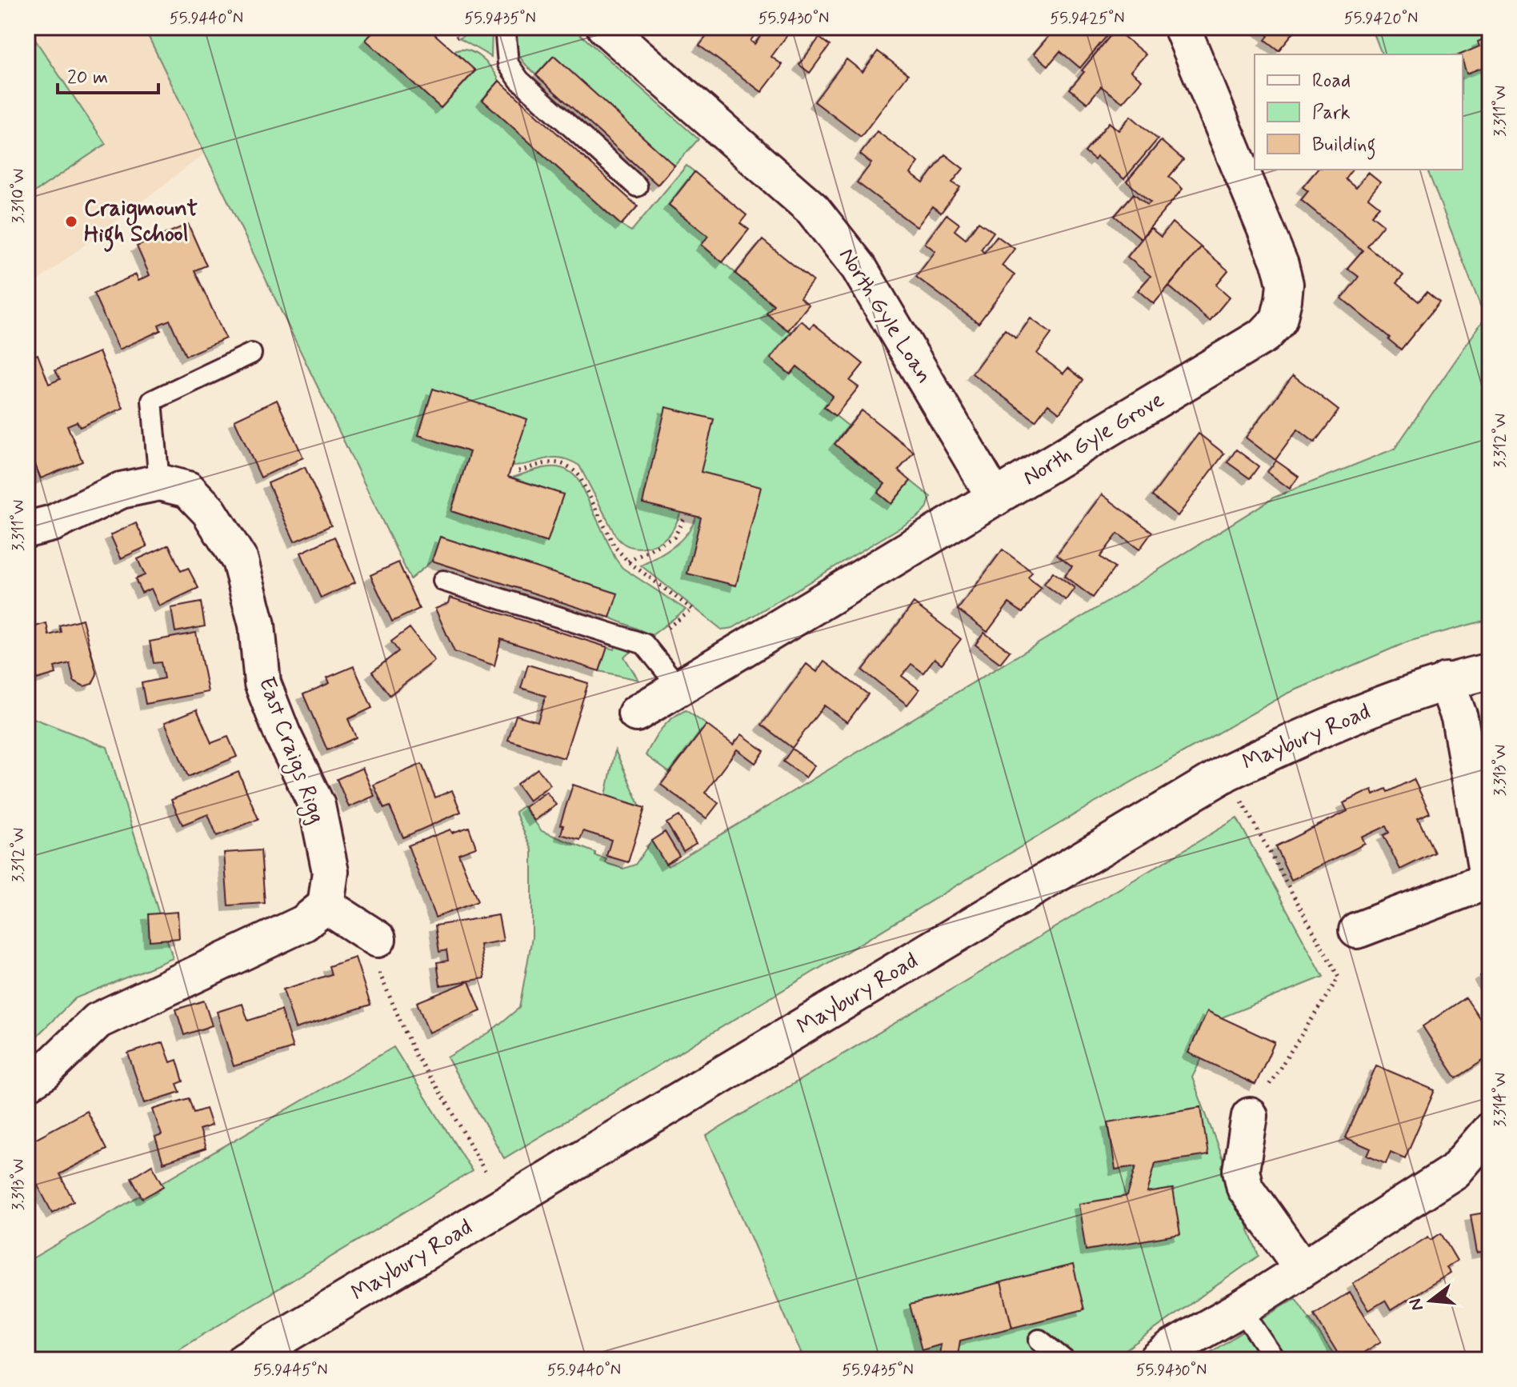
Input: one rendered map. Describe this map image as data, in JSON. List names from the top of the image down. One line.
{"streets":{"street":["North Gyle Loan","North Gyle Grove","Maybury Road","East Craigs Rigg"]},"crossings":[["North Gyle Loan","North Gyle Grove"]],"places":["Craigmount High School"],"legend":["Road","Park","Building"],"scale_bar":"20 m","north":"left","coordinates":["55.9440°N","55.9435°N","55.9430°N","55.9425°N","55.9420°N","3.311°W","3.310°W","3.312°W","3.313°W","3.314°W","55.9445°N"]}
